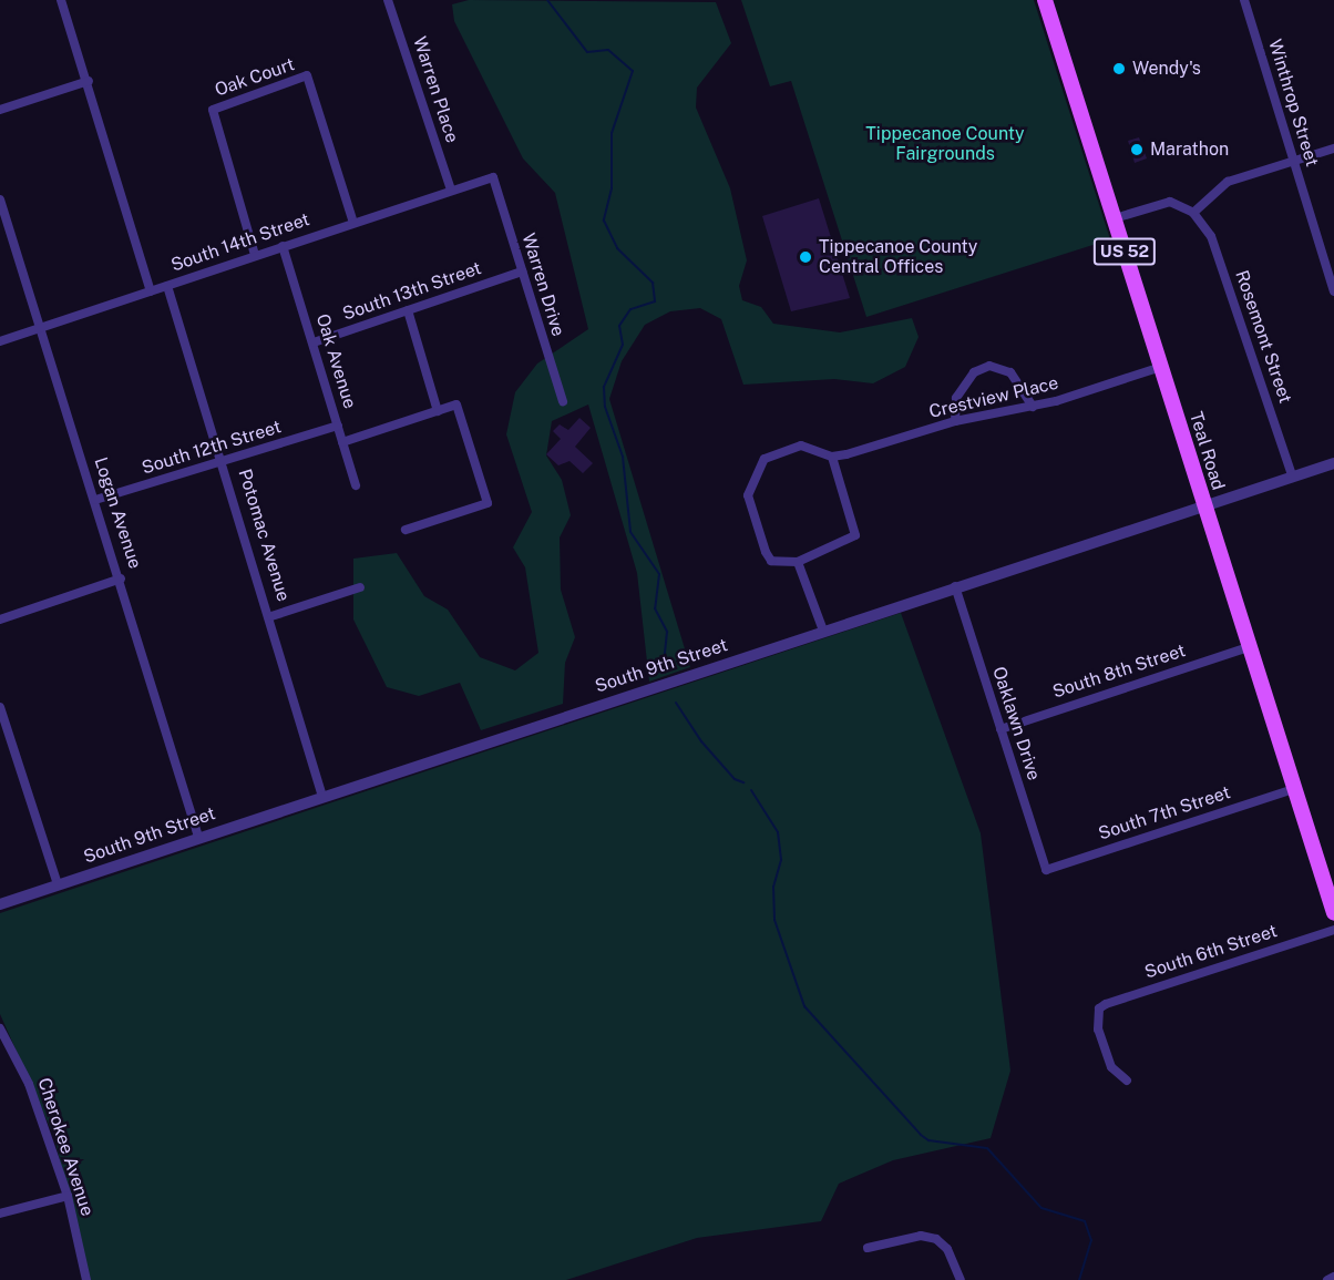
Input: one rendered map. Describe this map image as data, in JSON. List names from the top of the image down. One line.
{"streets":{"main road":["US 52","Teal Road"],"street":["Oak Court","Warren Place","Winthrop Street","South 14th Street","Warren Drive","South 13th Street","Rosemont Street","Oak Avenue","Crestview Place","South 12th Street","Logan Avenue","Potomac Avenue","South 9th Street","South 8th Street","Oaklawn Drive","South 7th Street","South 6th Street","Cherokee Avenue"]},"crossings":[["Oak Court","South 14th Street"],["Warren Place","South 14th Street"],["South 14th Street","Warren Drive"],["South 14th Street","Oak Avenue"],["South 14th Street","Logan Avenue"],["South 14th Street","Potomac Avenue"],["Warren Drive","South 13th Street"],["South 13th Street","Oak Avenue"],["Rosemont Street","South 9th Street"],["Oak Avenue","South 12th Street"],["Crestview Place","Teal Road"],["South 12th Street","Logan Avenue"],["South 12th Street","Potomac Avenue"],["Teal Road","South 9th Street"],["Teal Road","South 8th Street"],["Teal Road","South 7th Street"],["Logan Avenue","South 9th Street"],["Potomac Avenue","South 9th Street"],["South 9th Street","Oaklawn Drive"],["South 8th Street","Oaklawn Drive"],["Oaklawn Drive","South 7th Street"]],"parks":["Tippecanoe County Fairgrounds"],"places":["Wendy's","Marathon","Tippecanoe County Central Offices"]}
